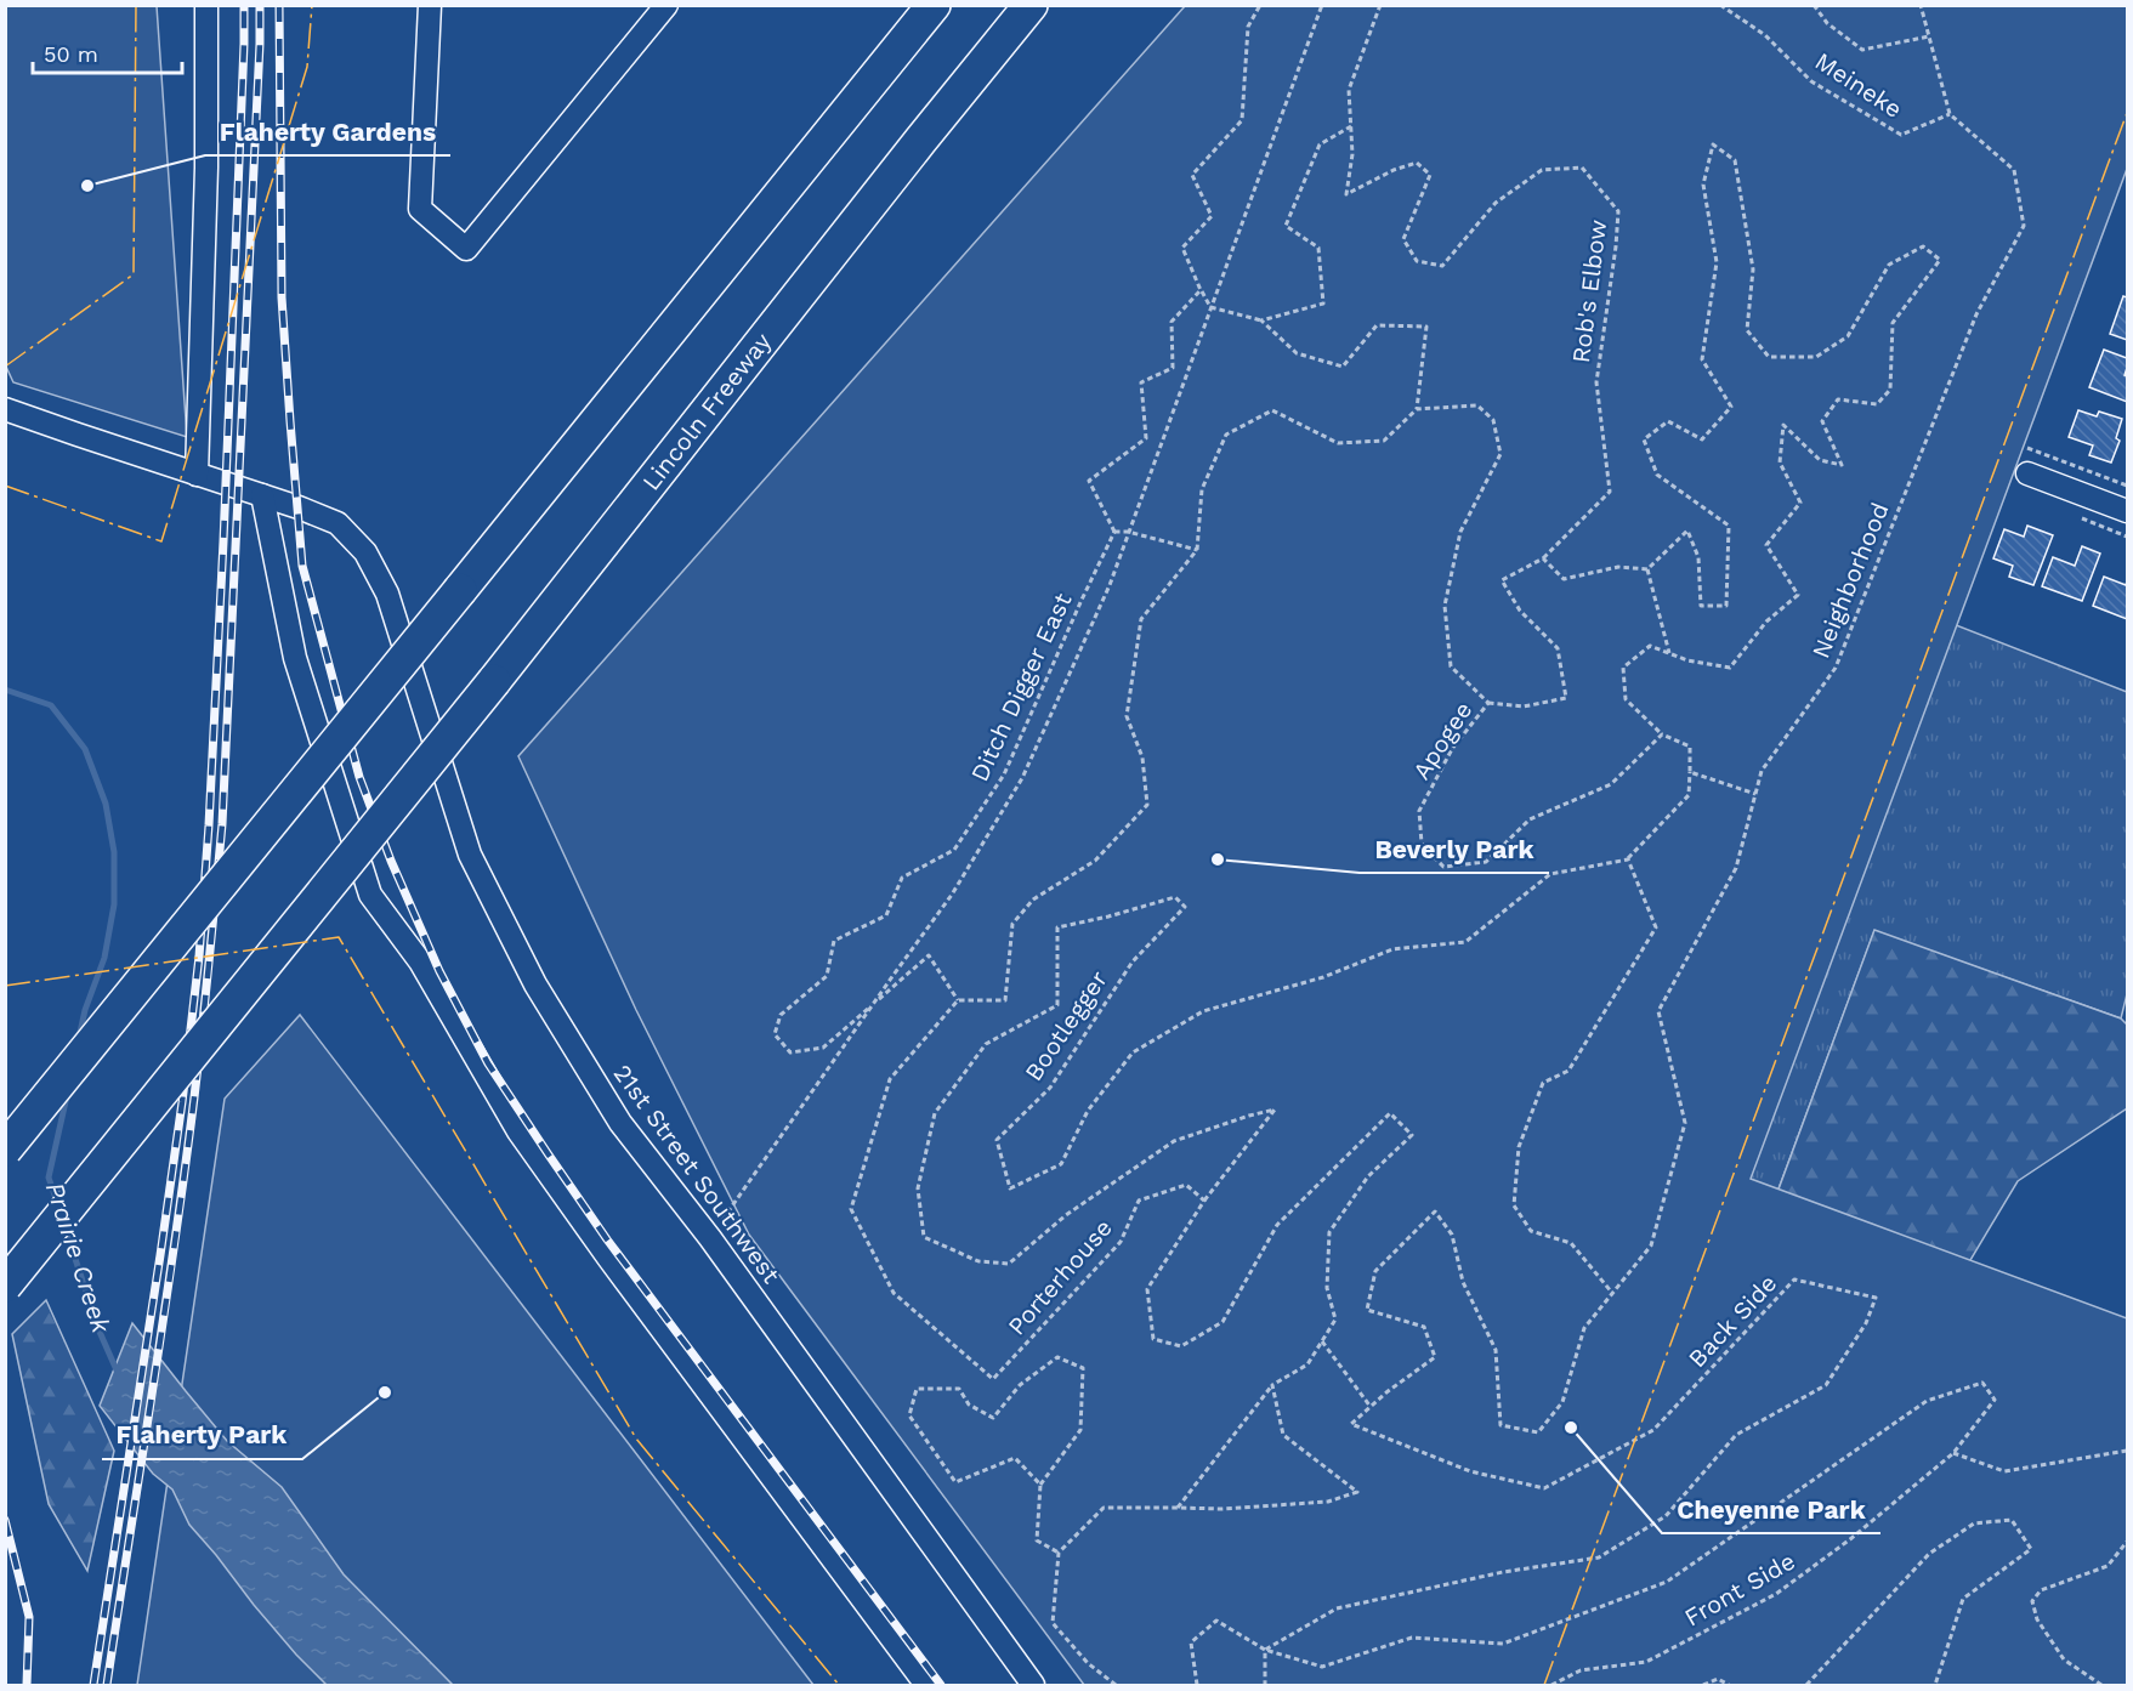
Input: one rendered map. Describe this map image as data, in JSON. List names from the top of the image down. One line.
{"streets":{"highway":["Lincoln Freeway"],"street":["21st Street Southwest"],"path":["Meineke","Rob's Elbow","Neighborhood","Ditch Digger East","Apogee","Bootlegger","Porterhouse","Back Side","Front Side"]},"crossings":[["Meineke","Neighborhood"],["Neighborhood","Back Side"],["Bootlegger","Porterhouse"]],"water":["Prairie Creek"],"places":["Flaherty Gardens","Beverly Park","Flaherty Park","Cheyenne Park"],"scale_bar":"50 m"}
